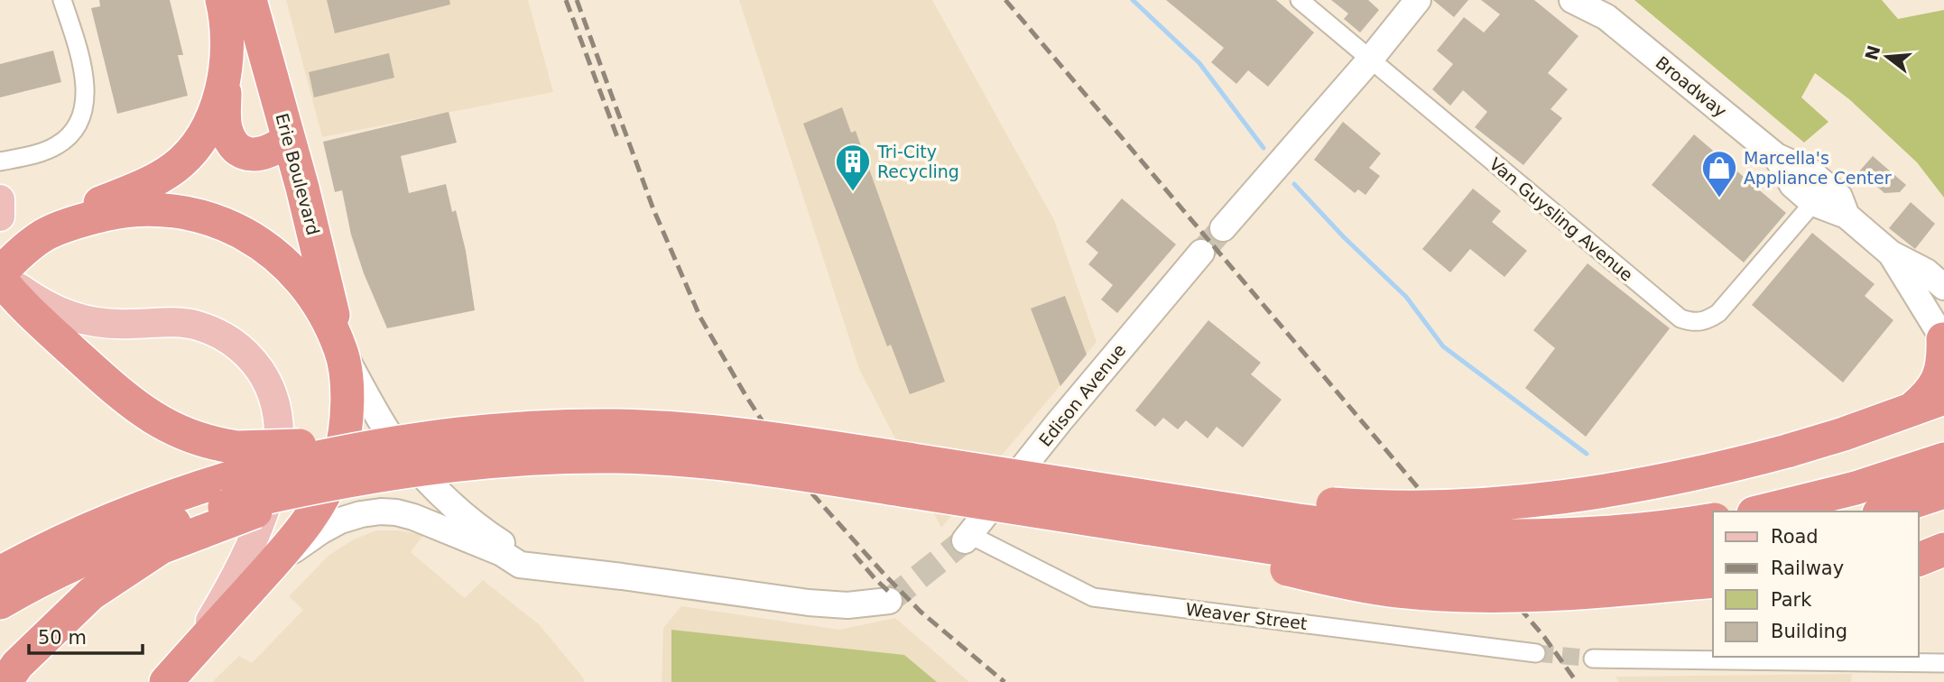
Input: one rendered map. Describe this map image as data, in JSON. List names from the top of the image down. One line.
{"streets":{"highway":["Erie Boulevard"],"street":["Broadway","Van Guysling Avenue","Edison Avenue","Weaver Street"]},"crossings":[["Broadway","Van Guysling Avenue"],["Edison Avenue","Weaver Street"]],"places":{"building":["Tri-City Recycling"],"shop":["Marcella's Appliance Center"]},"legend":["Road","Railway","Park","Building"],"scale_bar":"50 m","north":"left"}
